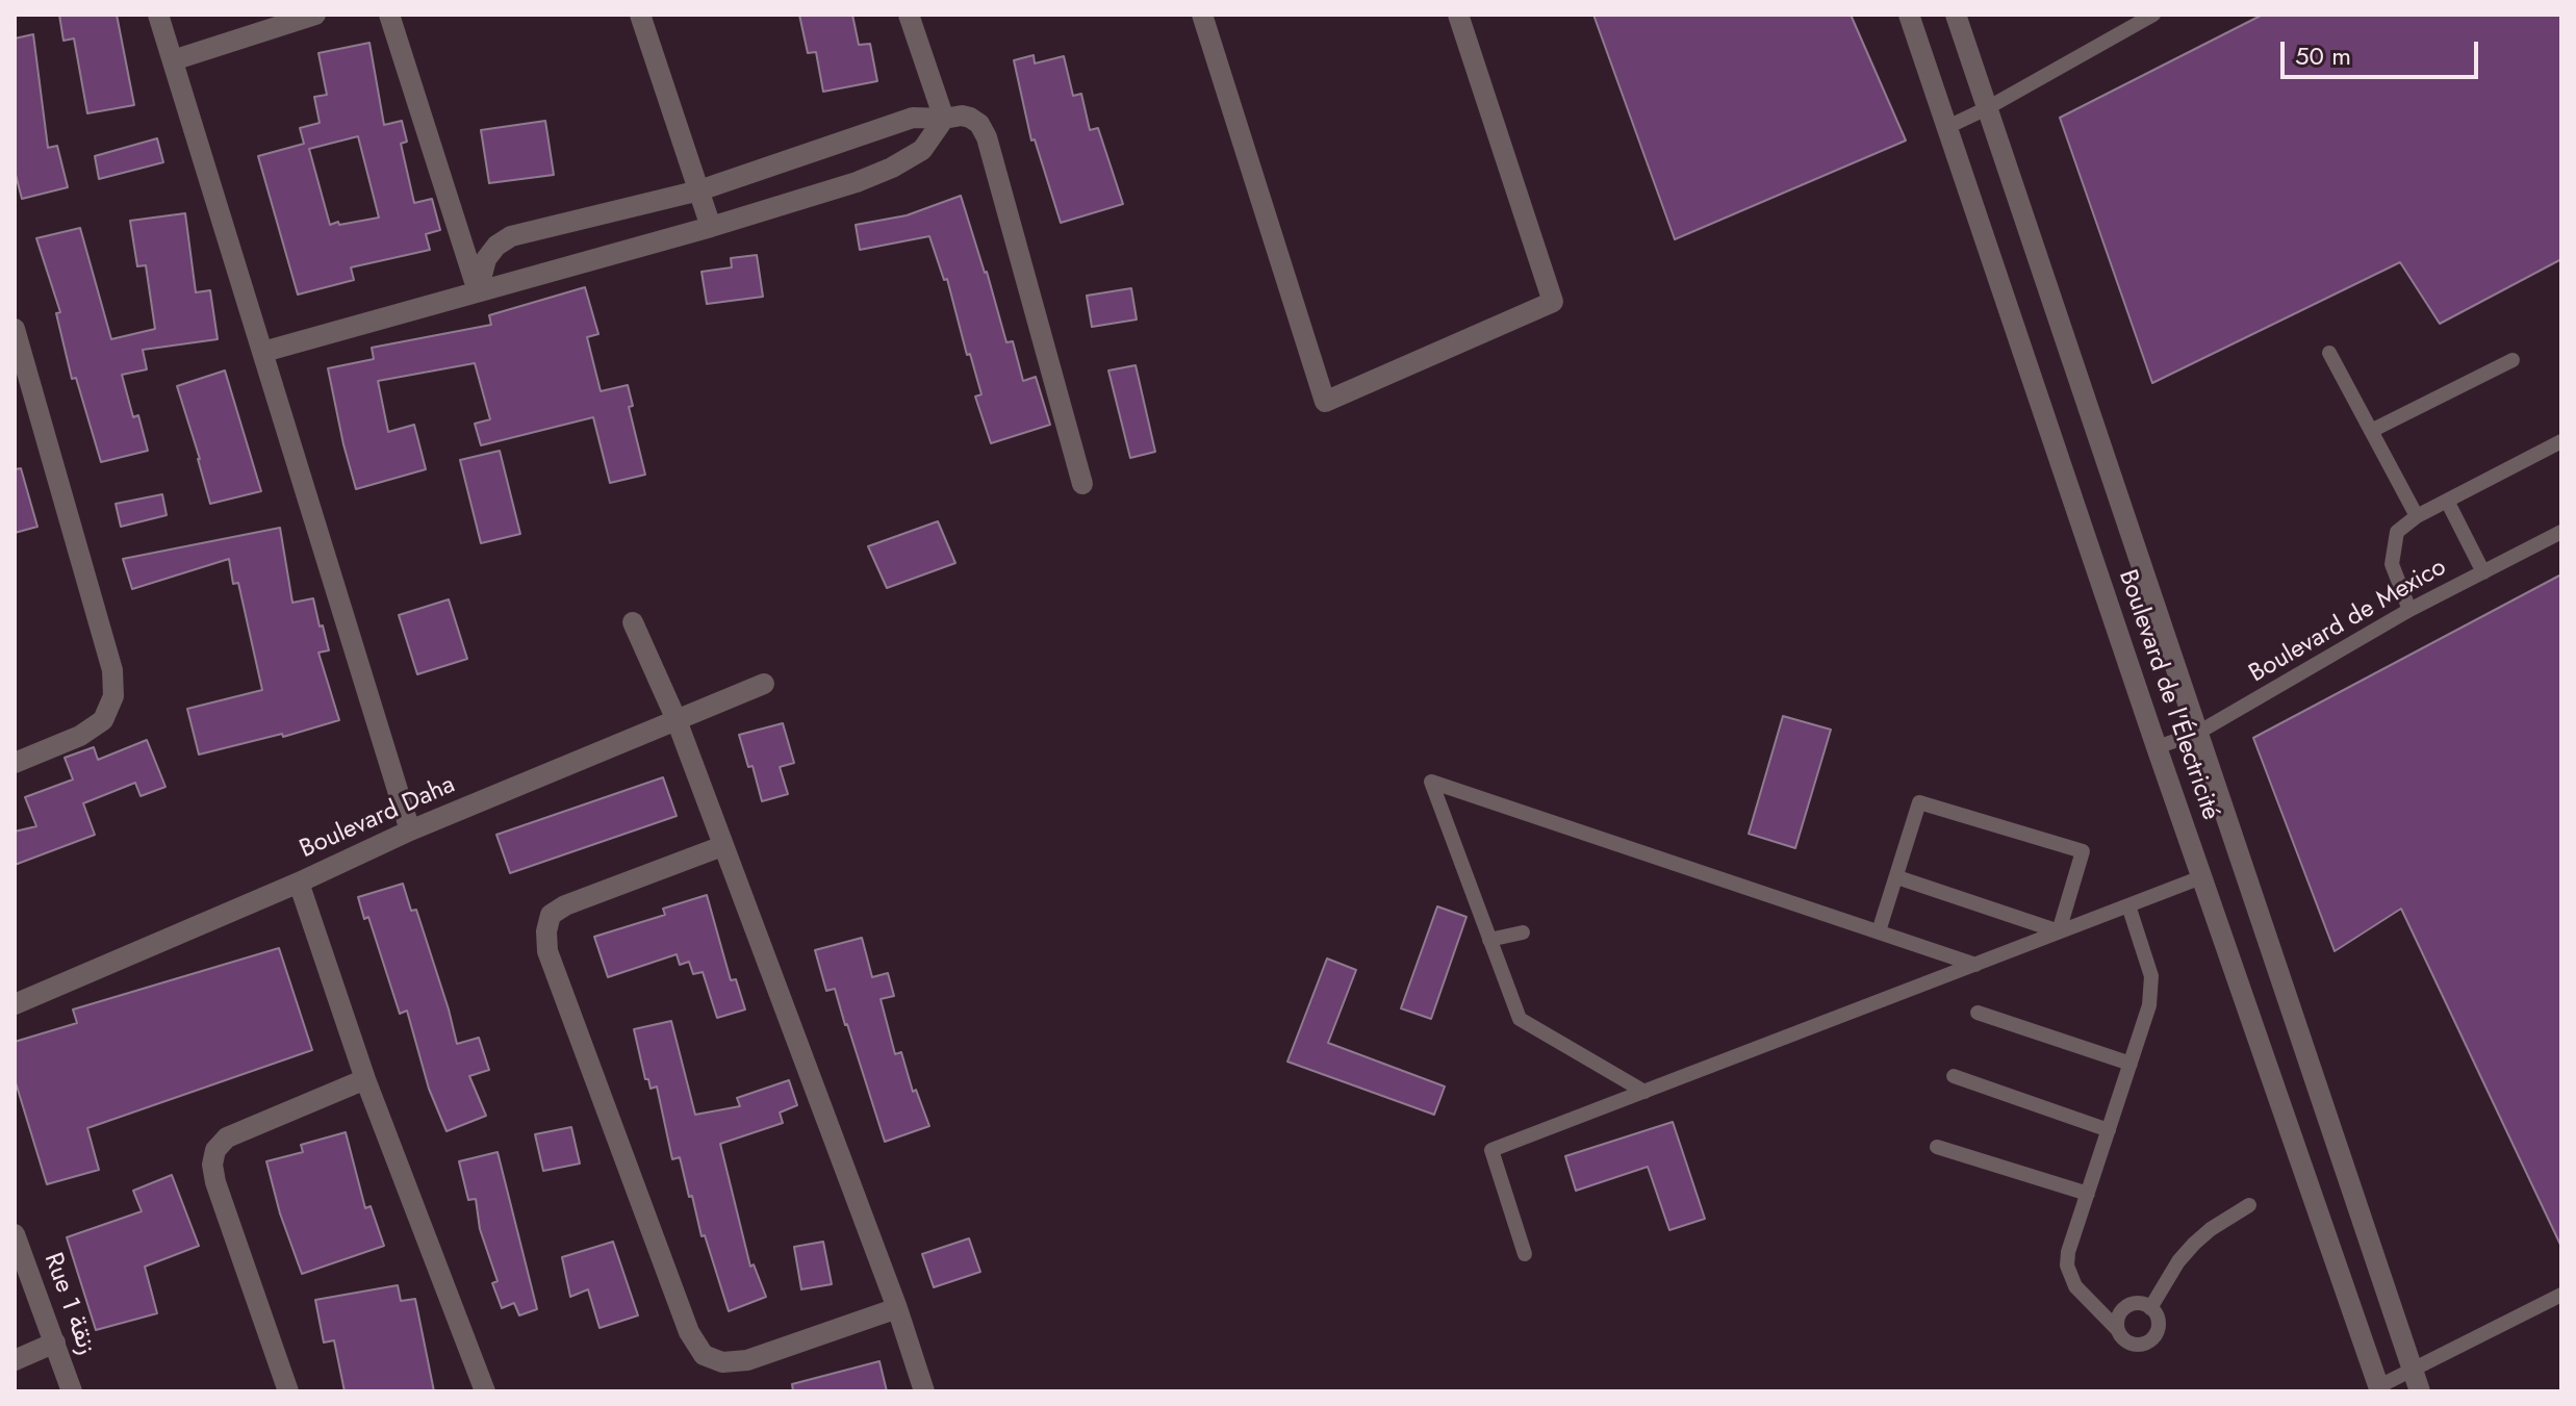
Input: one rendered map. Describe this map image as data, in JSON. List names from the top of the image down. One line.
{"streets":{"street":["Boulevard de l'Électricité","Boulevard Daha","Rue 1 زنقة"],"lane":["Boulevard de Mexico"]},"crossings":[["Boulevard de Mexico","Boulevard de l'Électricité"]],"scale_bar":"50 m"}
